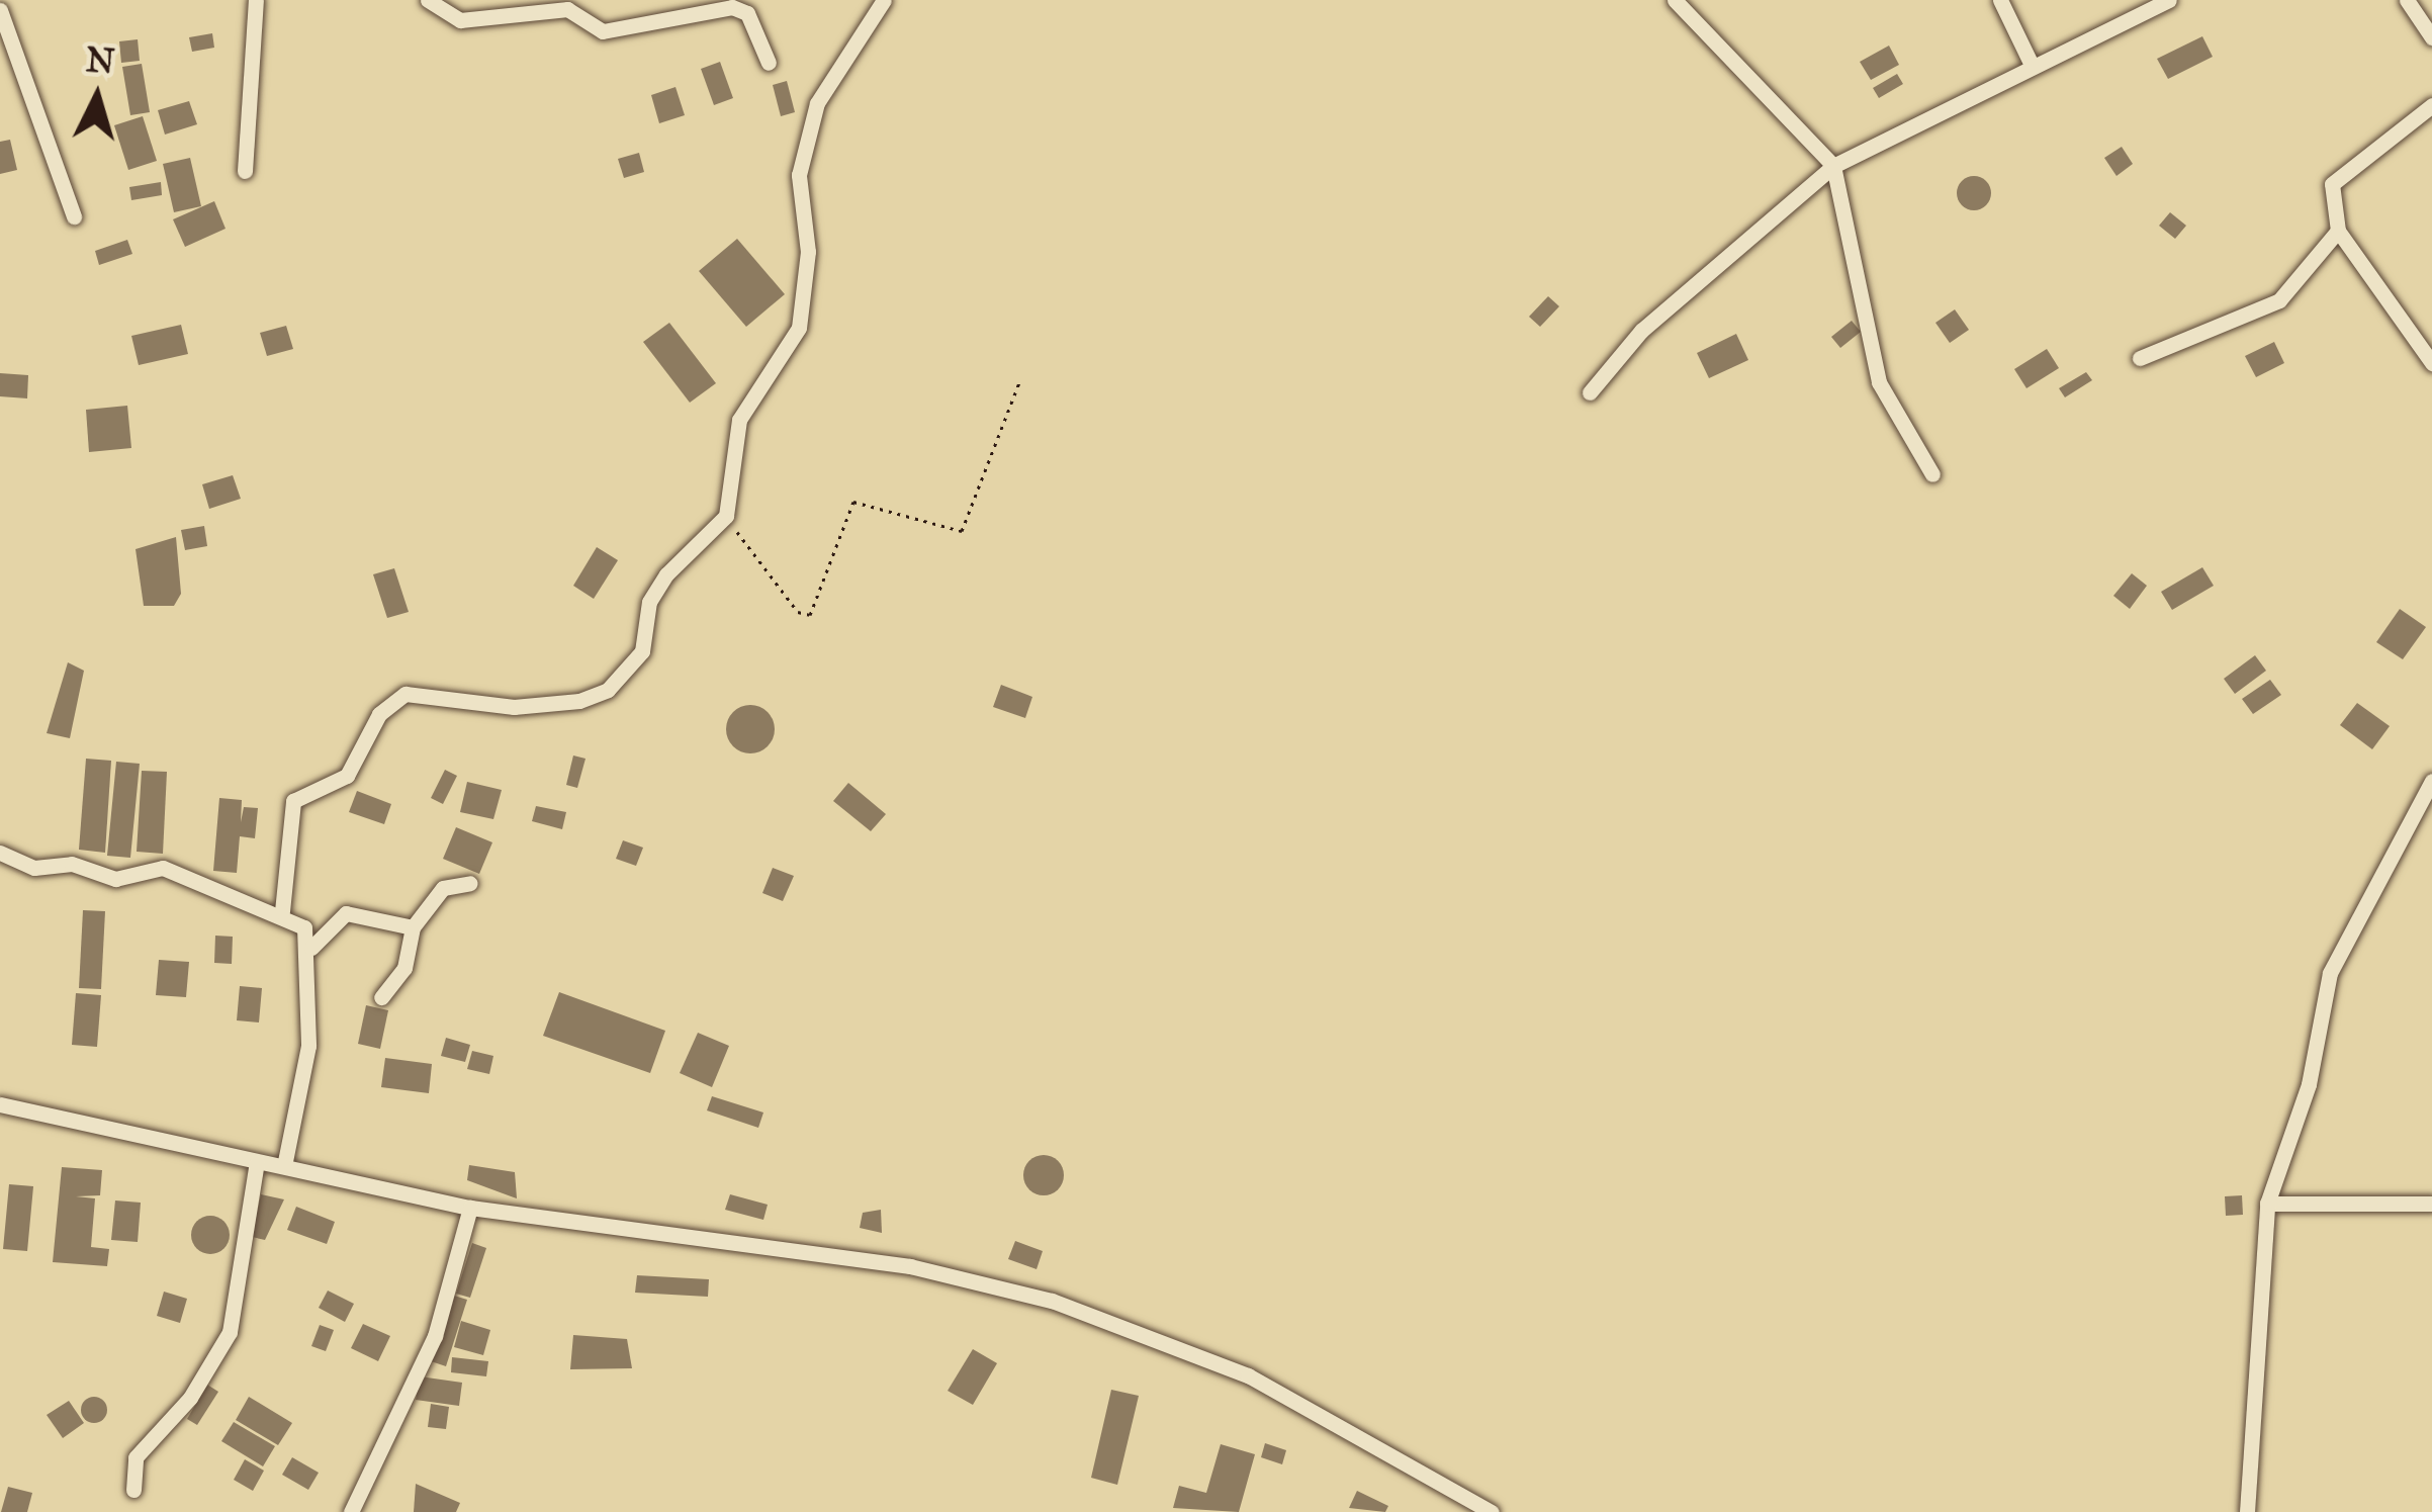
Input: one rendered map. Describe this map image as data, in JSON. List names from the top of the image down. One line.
{"north":"top"}
